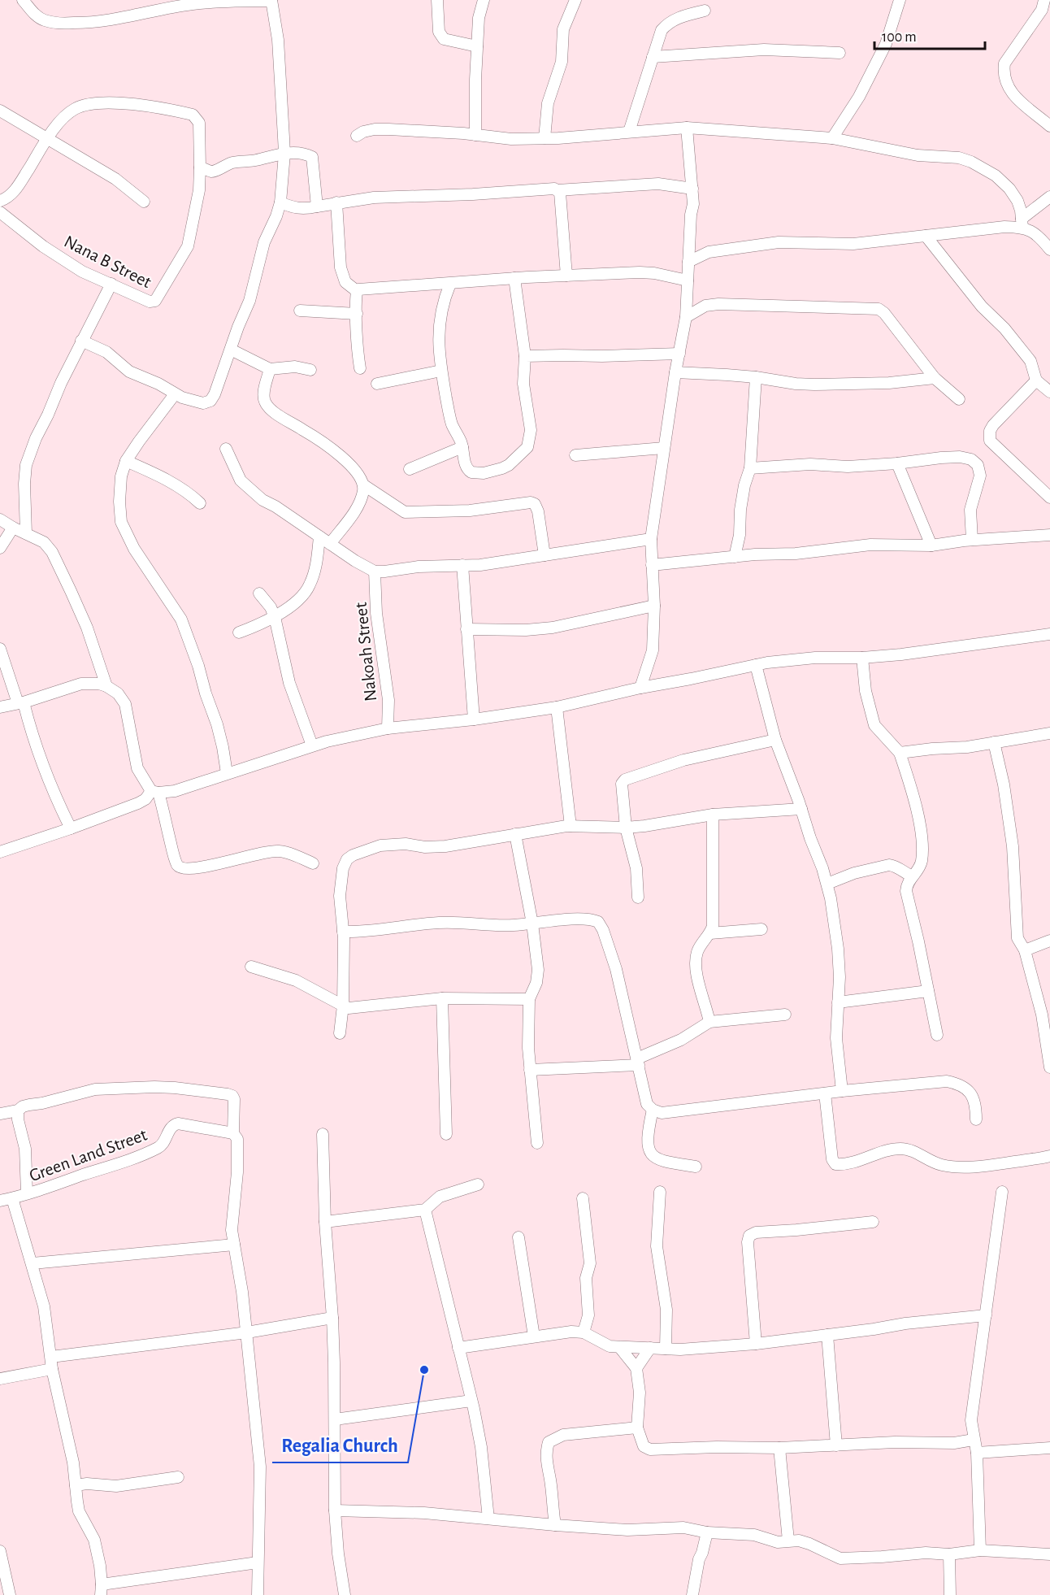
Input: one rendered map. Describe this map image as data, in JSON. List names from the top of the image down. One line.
{"streets":{"street":["Nana B Street","Nakoah Street","Green Land Street"]},"places":["Regalia Church"],"scale_bar":"100 m"}
